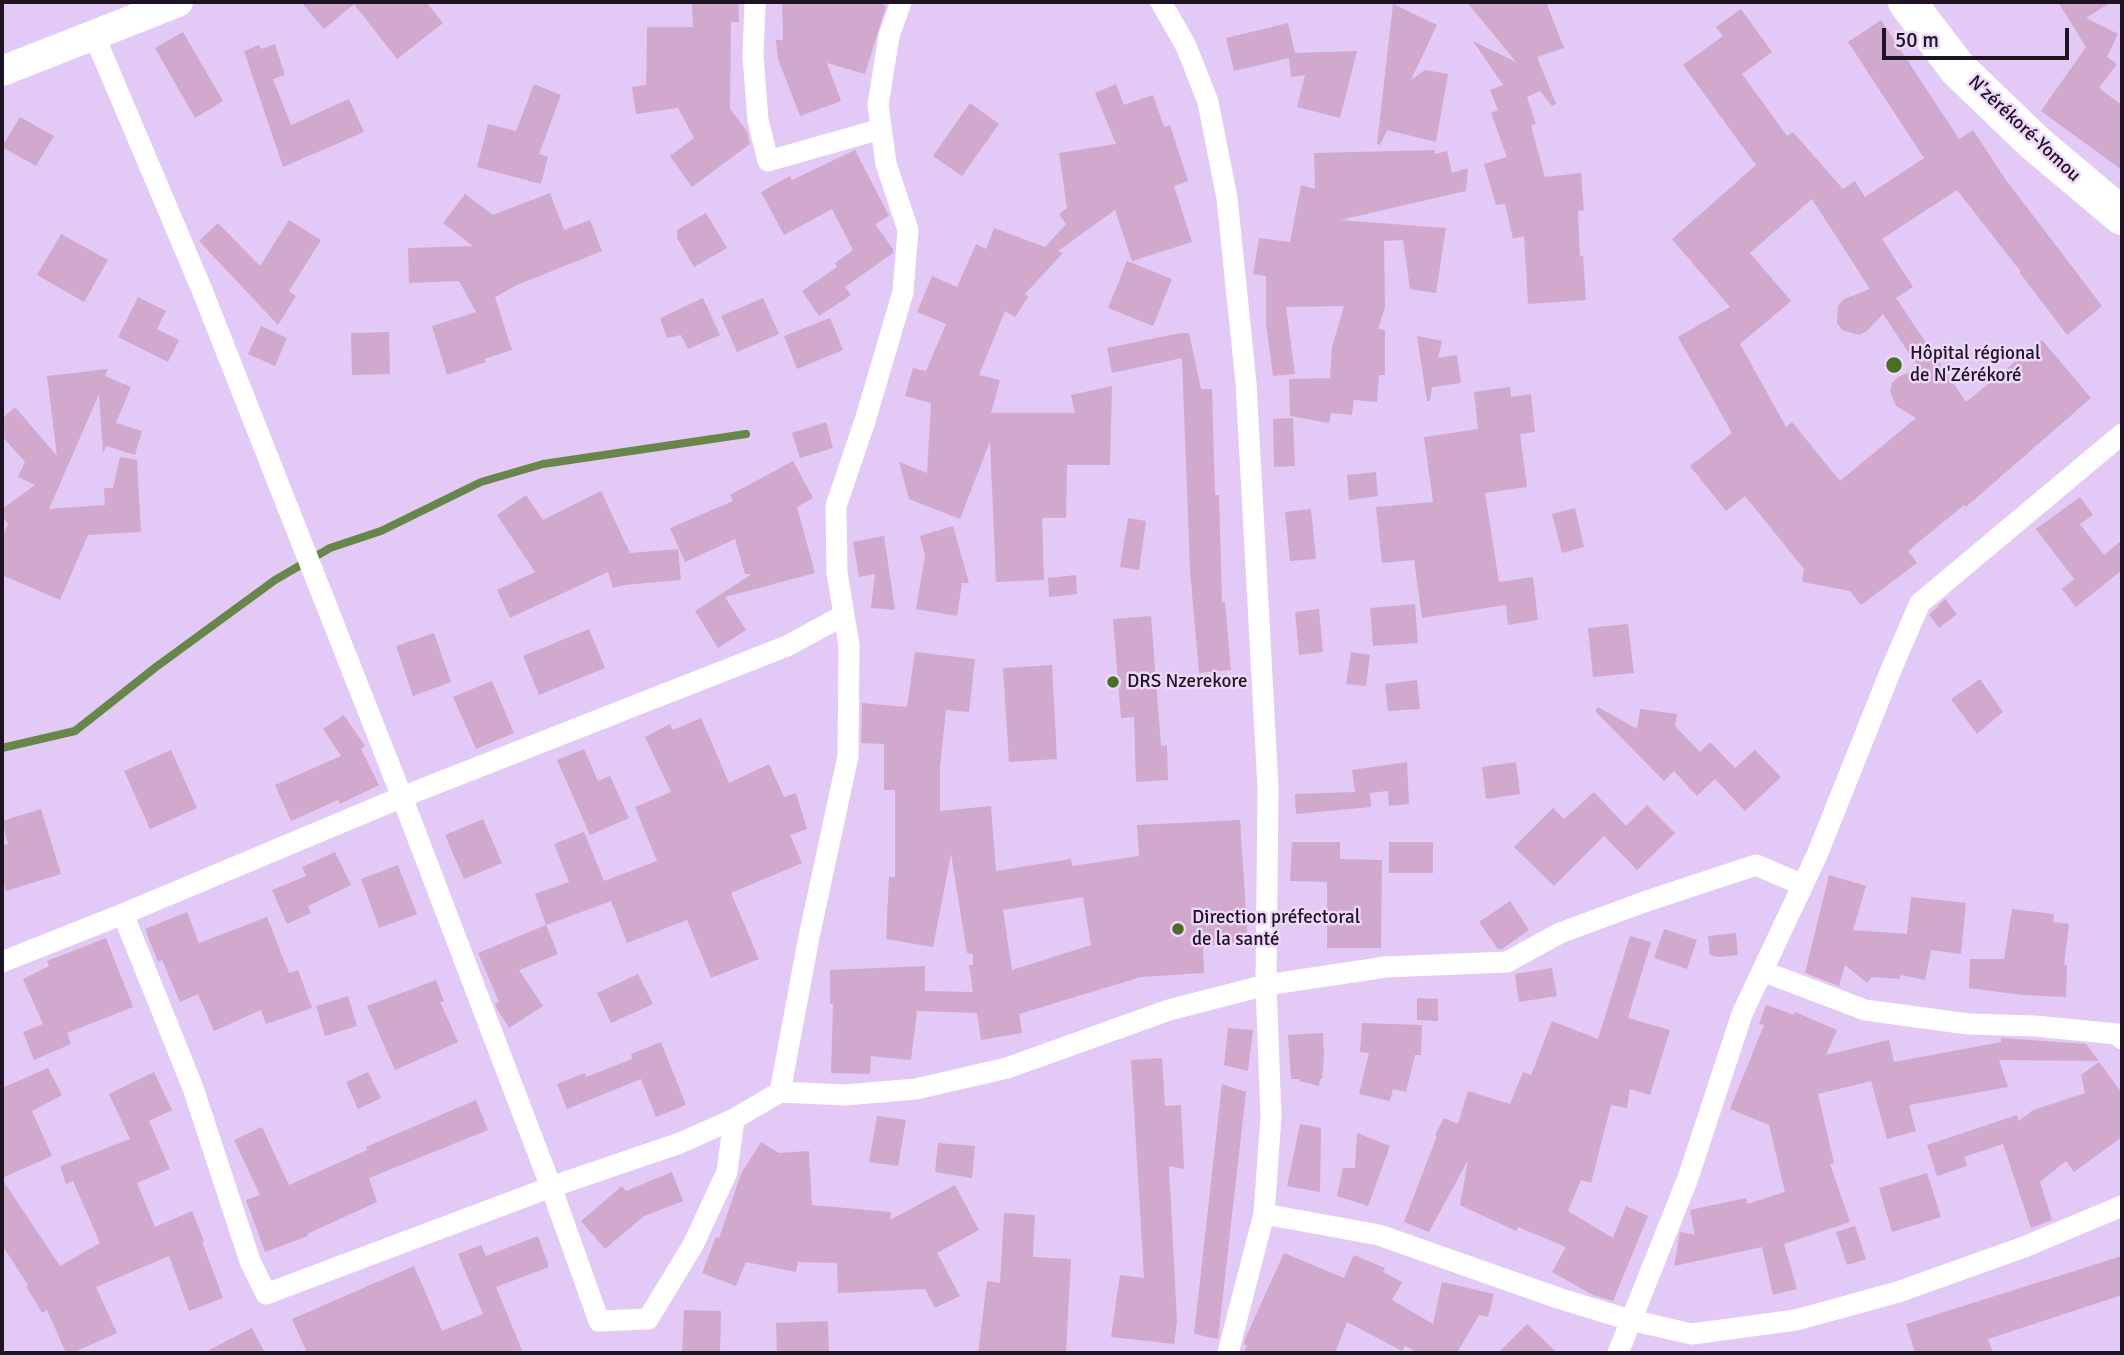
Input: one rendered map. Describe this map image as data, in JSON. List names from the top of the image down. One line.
{"streets":{"highway":["N'zérékoré-Yomou"]},"places":["Hôpital régional de N'Zérékoré","DRS Nzerekore","Direction préfectoral de la santé"],"scale_bar":"50 m"}
